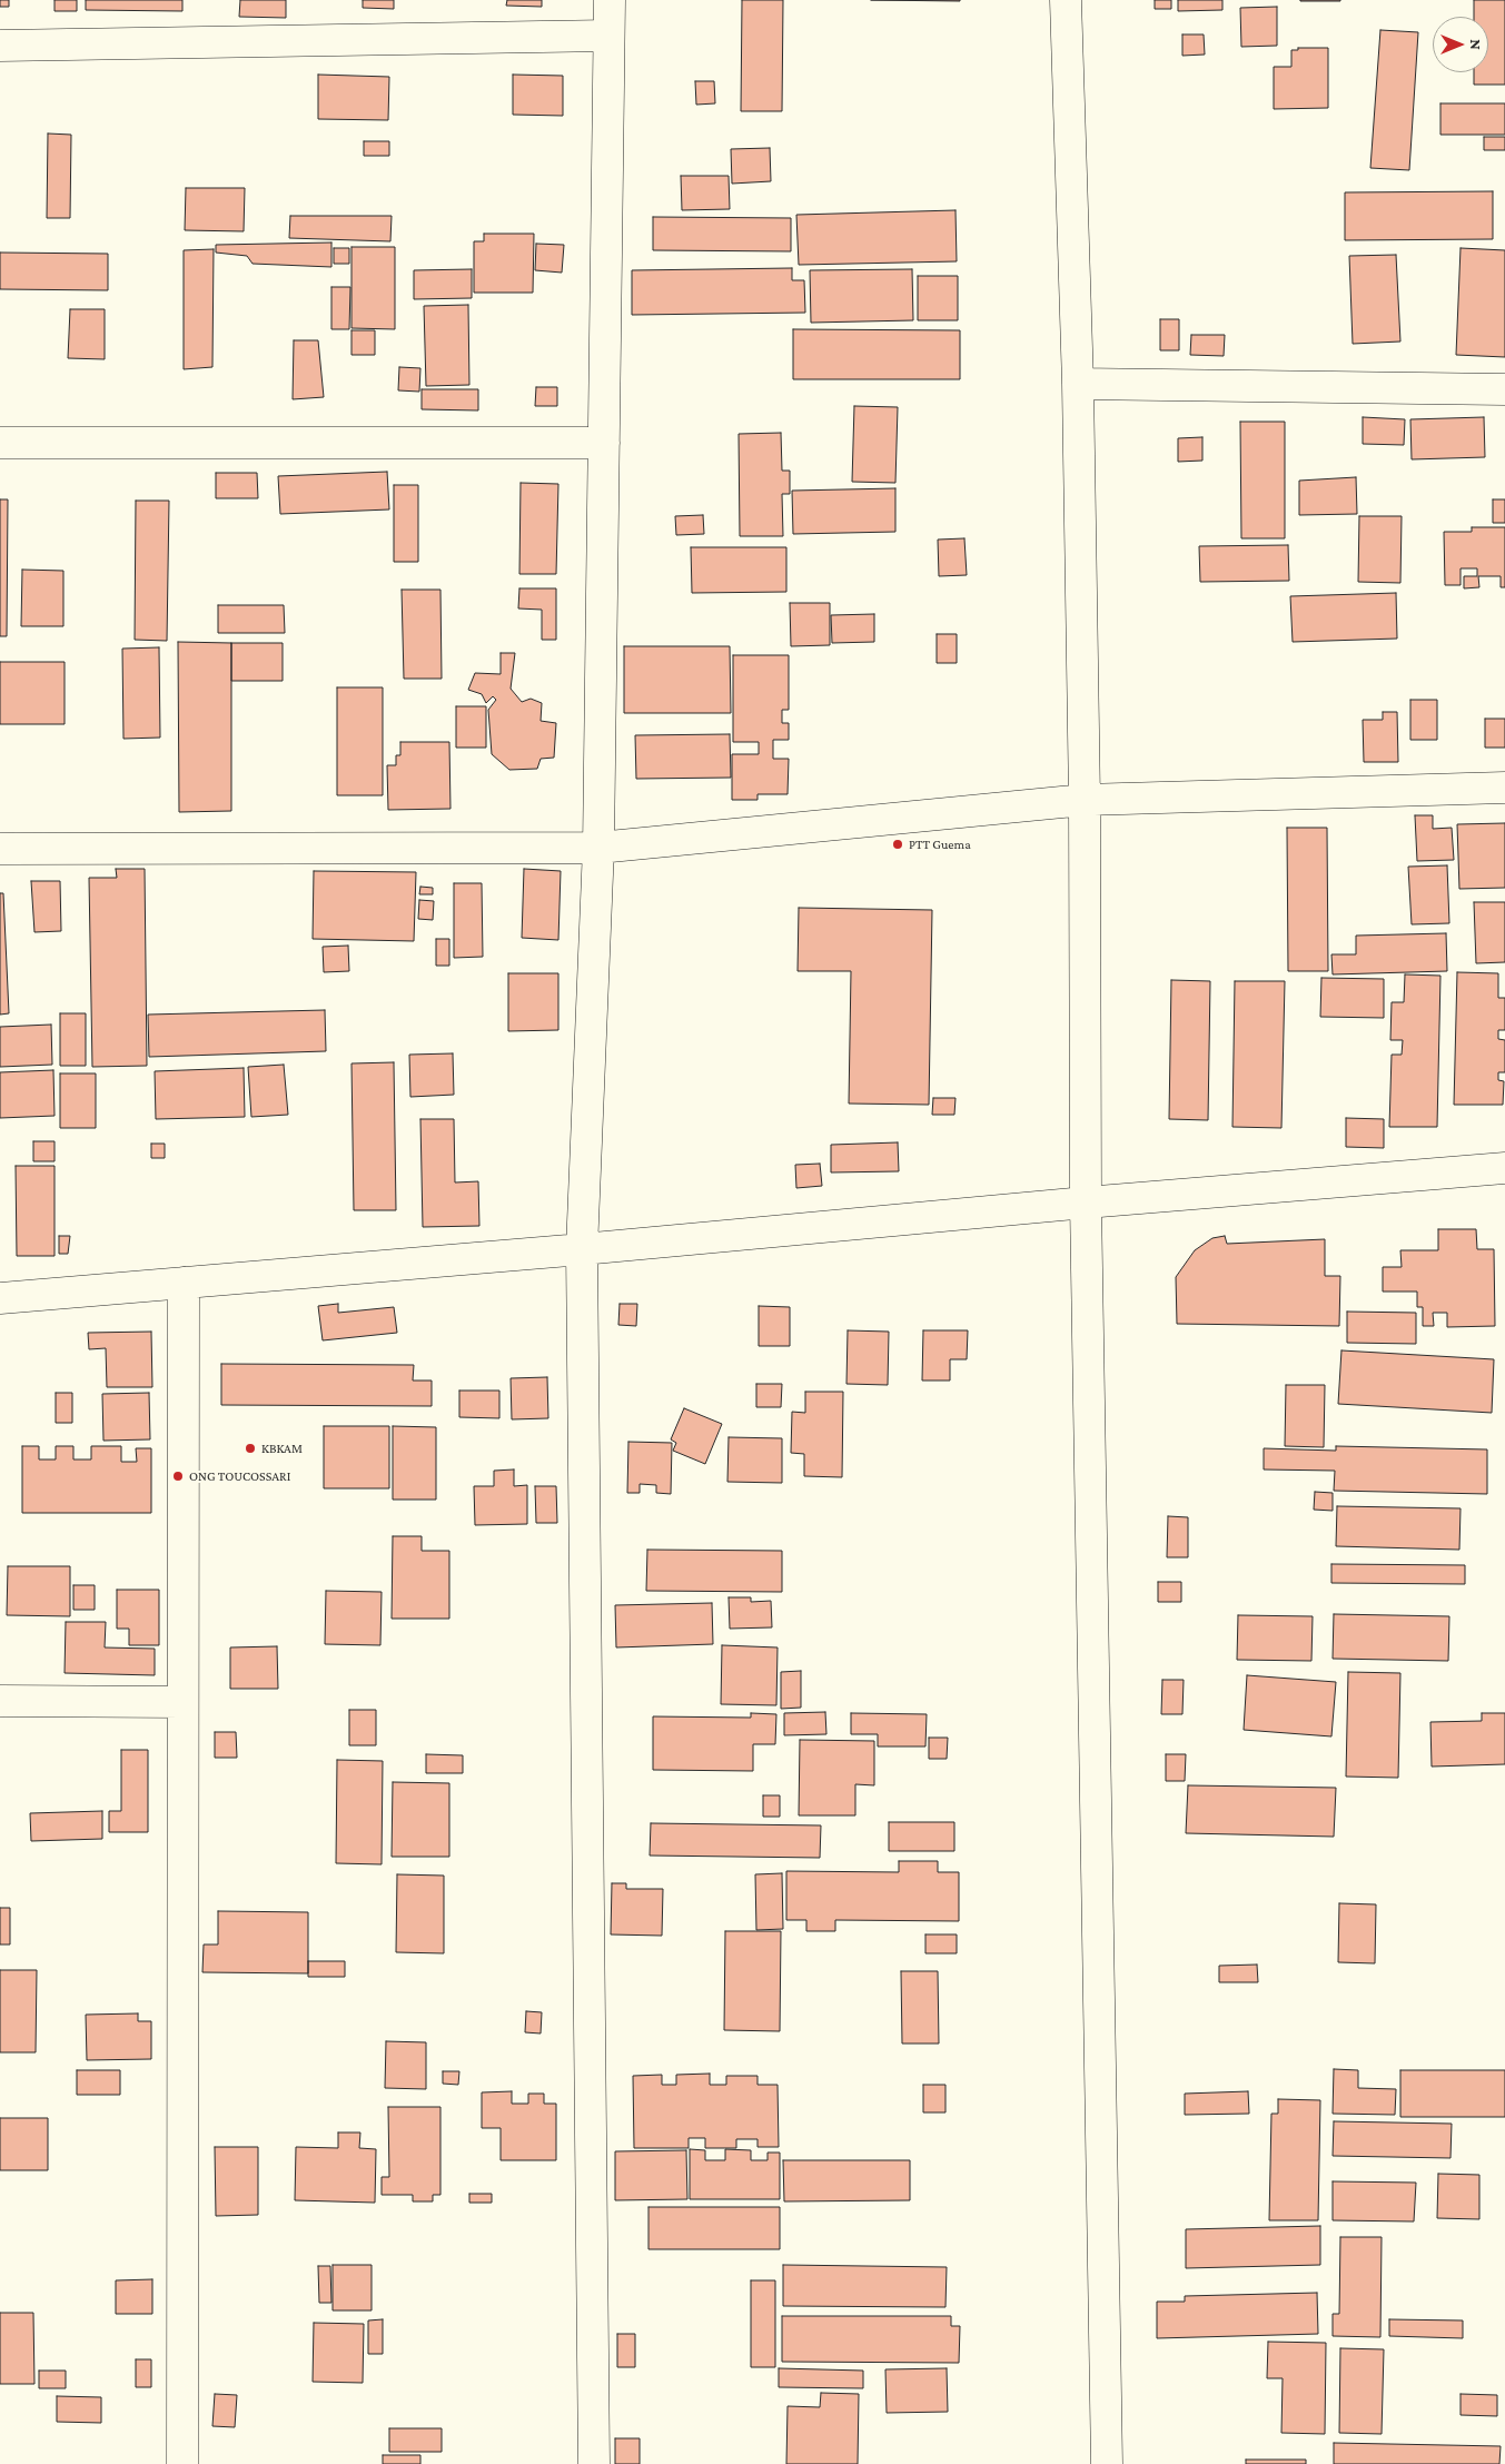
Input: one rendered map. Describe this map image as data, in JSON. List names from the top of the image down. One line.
{"places":["PTT Guema","KBKAM","ONG TOUCOSSARI"],"north":"right"}
